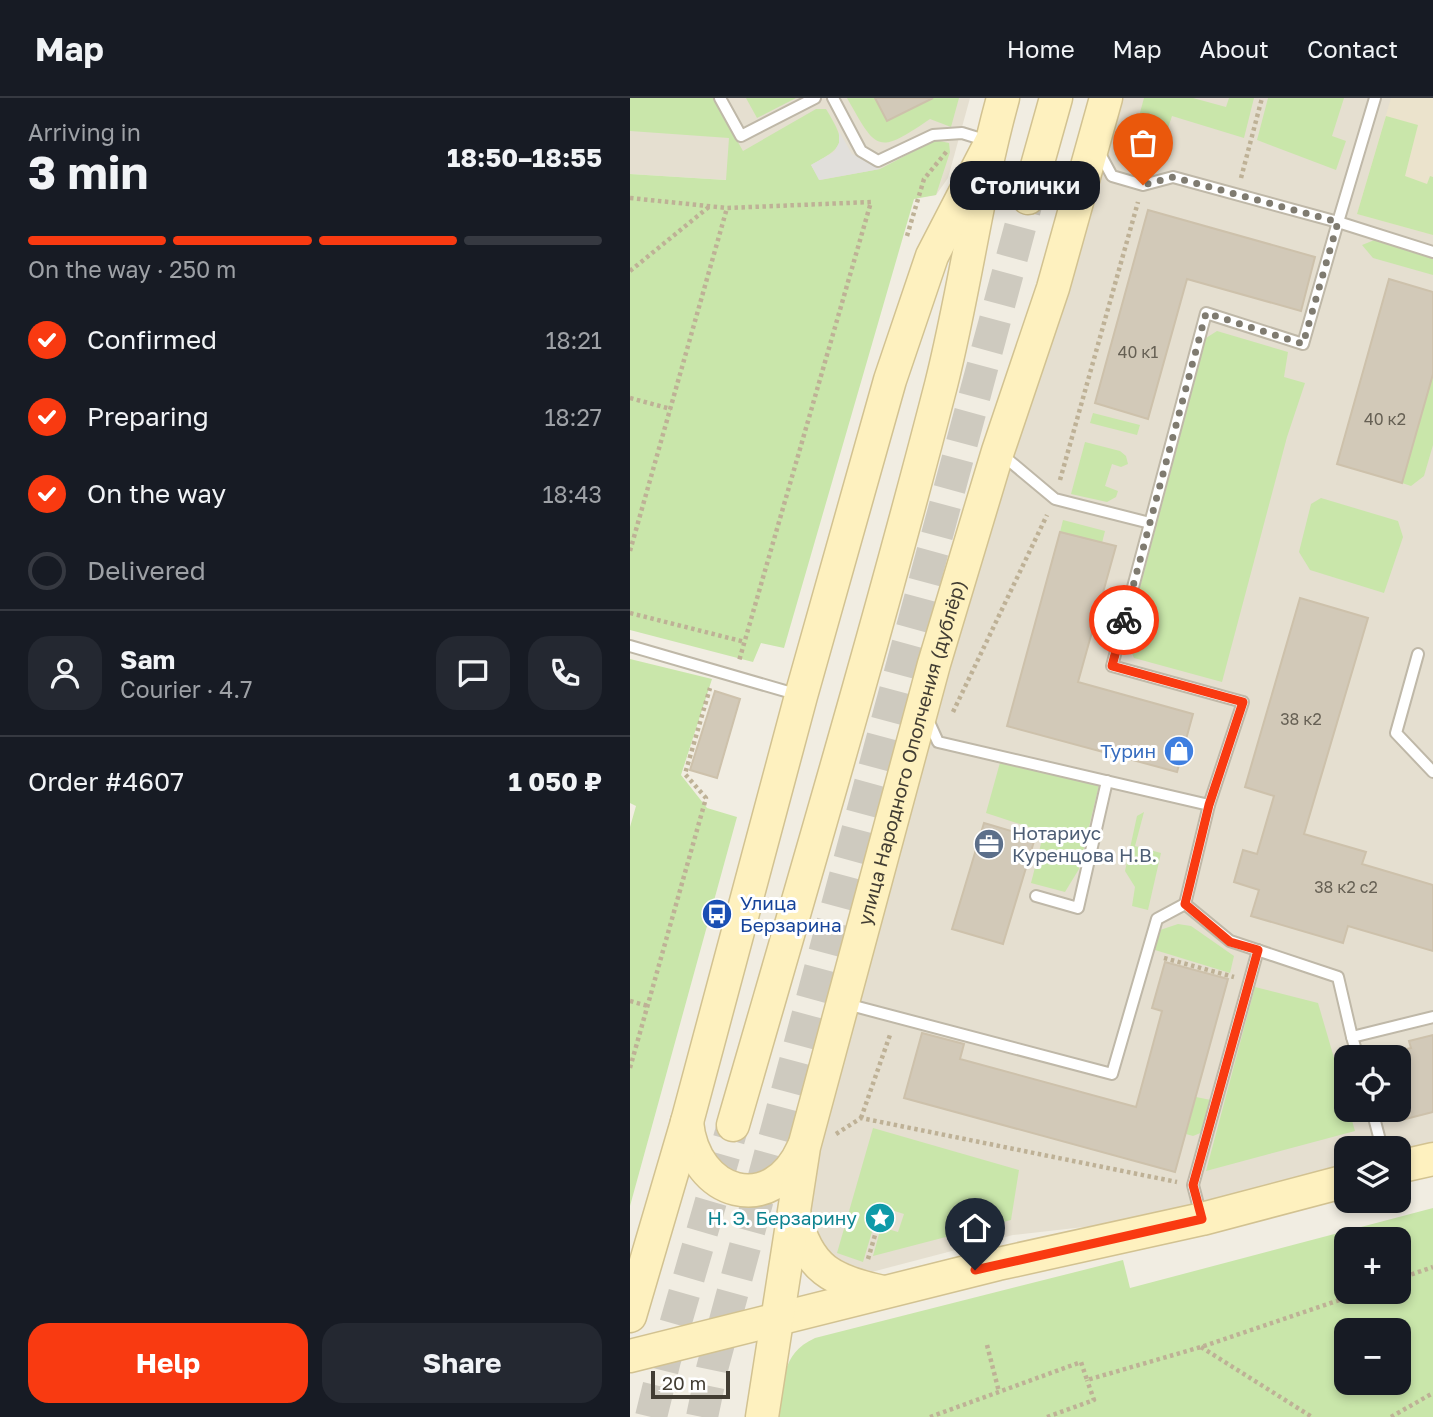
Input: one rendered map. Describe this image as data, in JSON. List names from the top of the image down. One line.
{"streets":{"street":["улица Народного Ополчения (дублёр)"]},"places":{"other":["Столички"],"shop":["Турин"],"office":["Нотариус Куренцова Н.В."],"bus stop":["Улица Берзарина"],"place":["Н. Э. Берзарину"]},"house_numbers":["40 к1","40 к2","38 к2","38 к2 с2"],"scale_bar":"20 m","page":{"header":"Map","nav":["Home","Map","About","Contact"],"heading":["3 min","Arriving in","18:50–18:55"],"panel":["Sam","Courier · 4.7","Order #4607","1 050 ₽"],"bubble":"Столички","bar":"On the way · 250 m","list":[["Confirmed","18:21"],["Preparing","18:27"],["On the way","18:43"],"Delivered"],"map_buttons":["+","−"],"buttons":["Help","Share"],"scale":"20 m"}}
